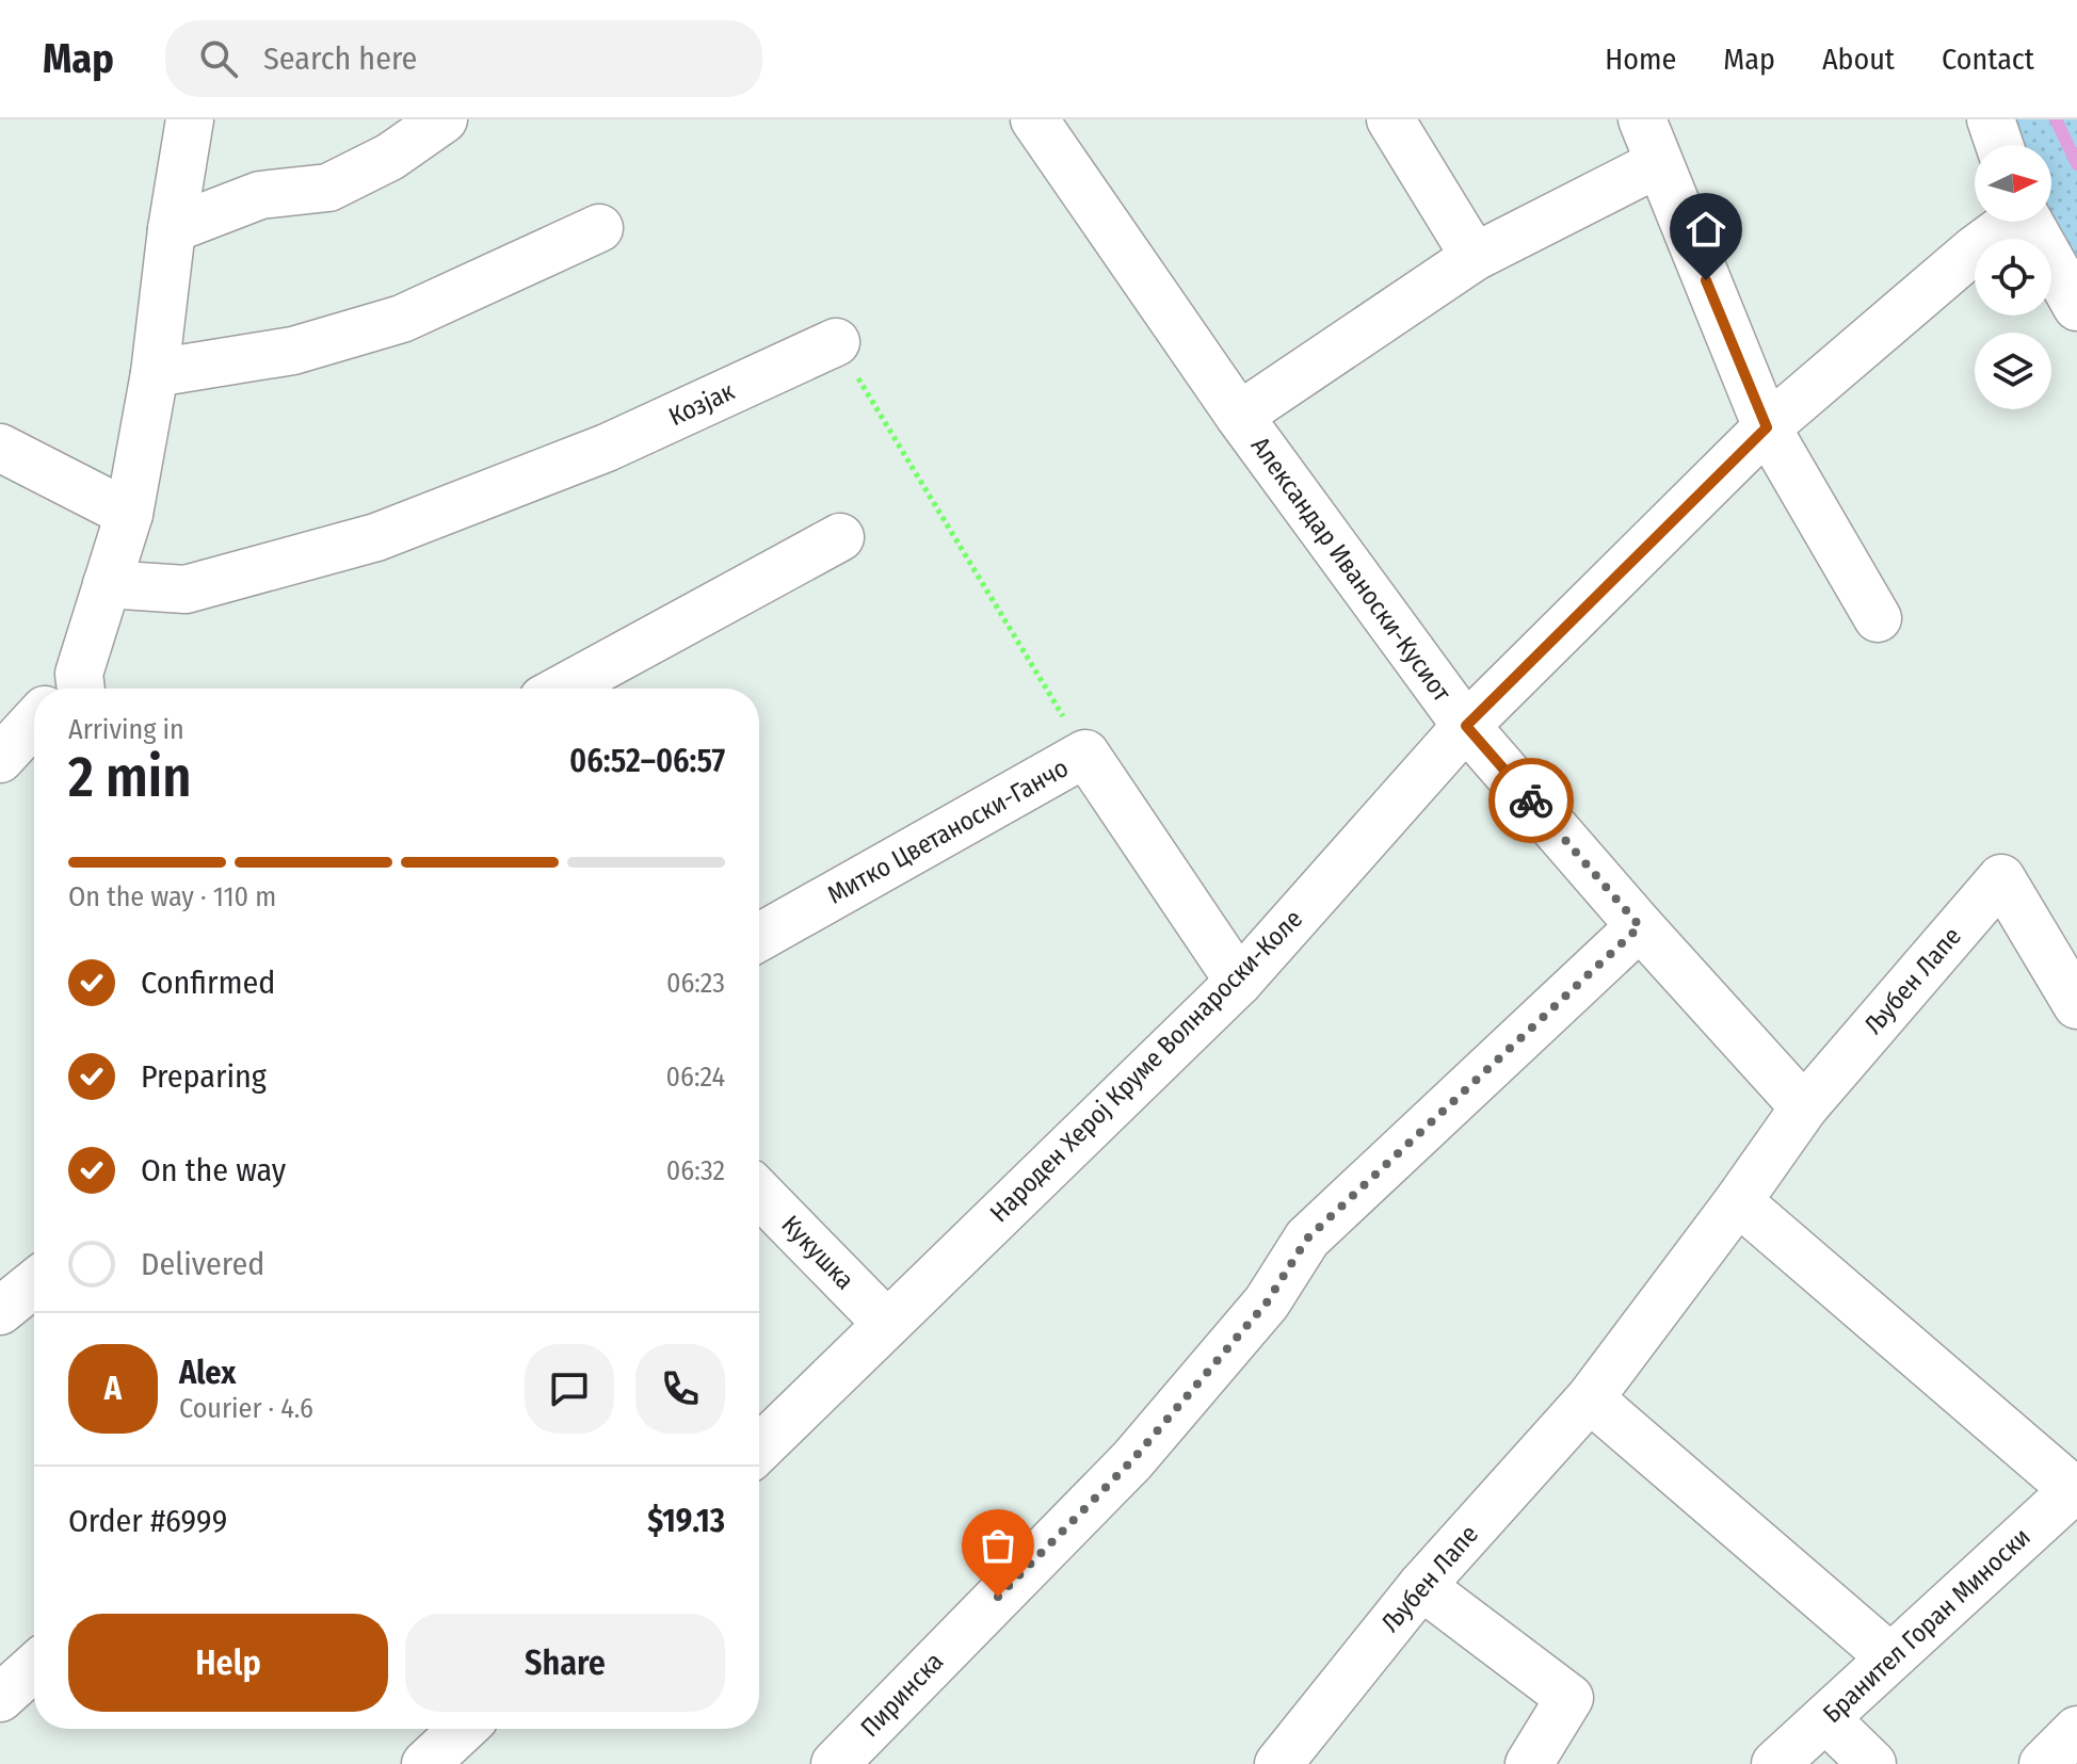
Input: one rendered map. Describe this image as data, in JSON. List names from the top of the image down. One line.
{"streets":{"street":["Козјак","Александар Иваноски-Кусиот","Митко Цветаноски-Ганчо","Љубен Лапе","Народен Херој Круме Волнароски-Коле","Кукушка","Бранител Горан Миноски","Пиринска"]},"crossings":[["Александар Иваноски-Кусиот","Љубен Лапе"],["Александар Иваноски-Кусиот","Народен Херој Круме Волнароски-Коле"],["Александар Иваноски-Кусиот","Пиринска"],["Митко Цветаноски-Ганчо","Народен Херој Круме Волнароски-Коле"],["Народен Херој Круме Волнароски-Коле","Кукушка"]],"north":"right","page":{"header":"Map","search":"Search here","nav":["Home","Map","About","Contact"],"heading":["2 min","Arriving in","06:52–06:57"],"panel":["Alex","Courier · 4.6","Order #6999","$19.13"],"bar":"On the way · 110 m","list":[["Confirmed","06:23"],["Preparing","06:24"],["On the way","06:32"],"Delivered"],"round":"A","buttons":["Help","Share"]}}
